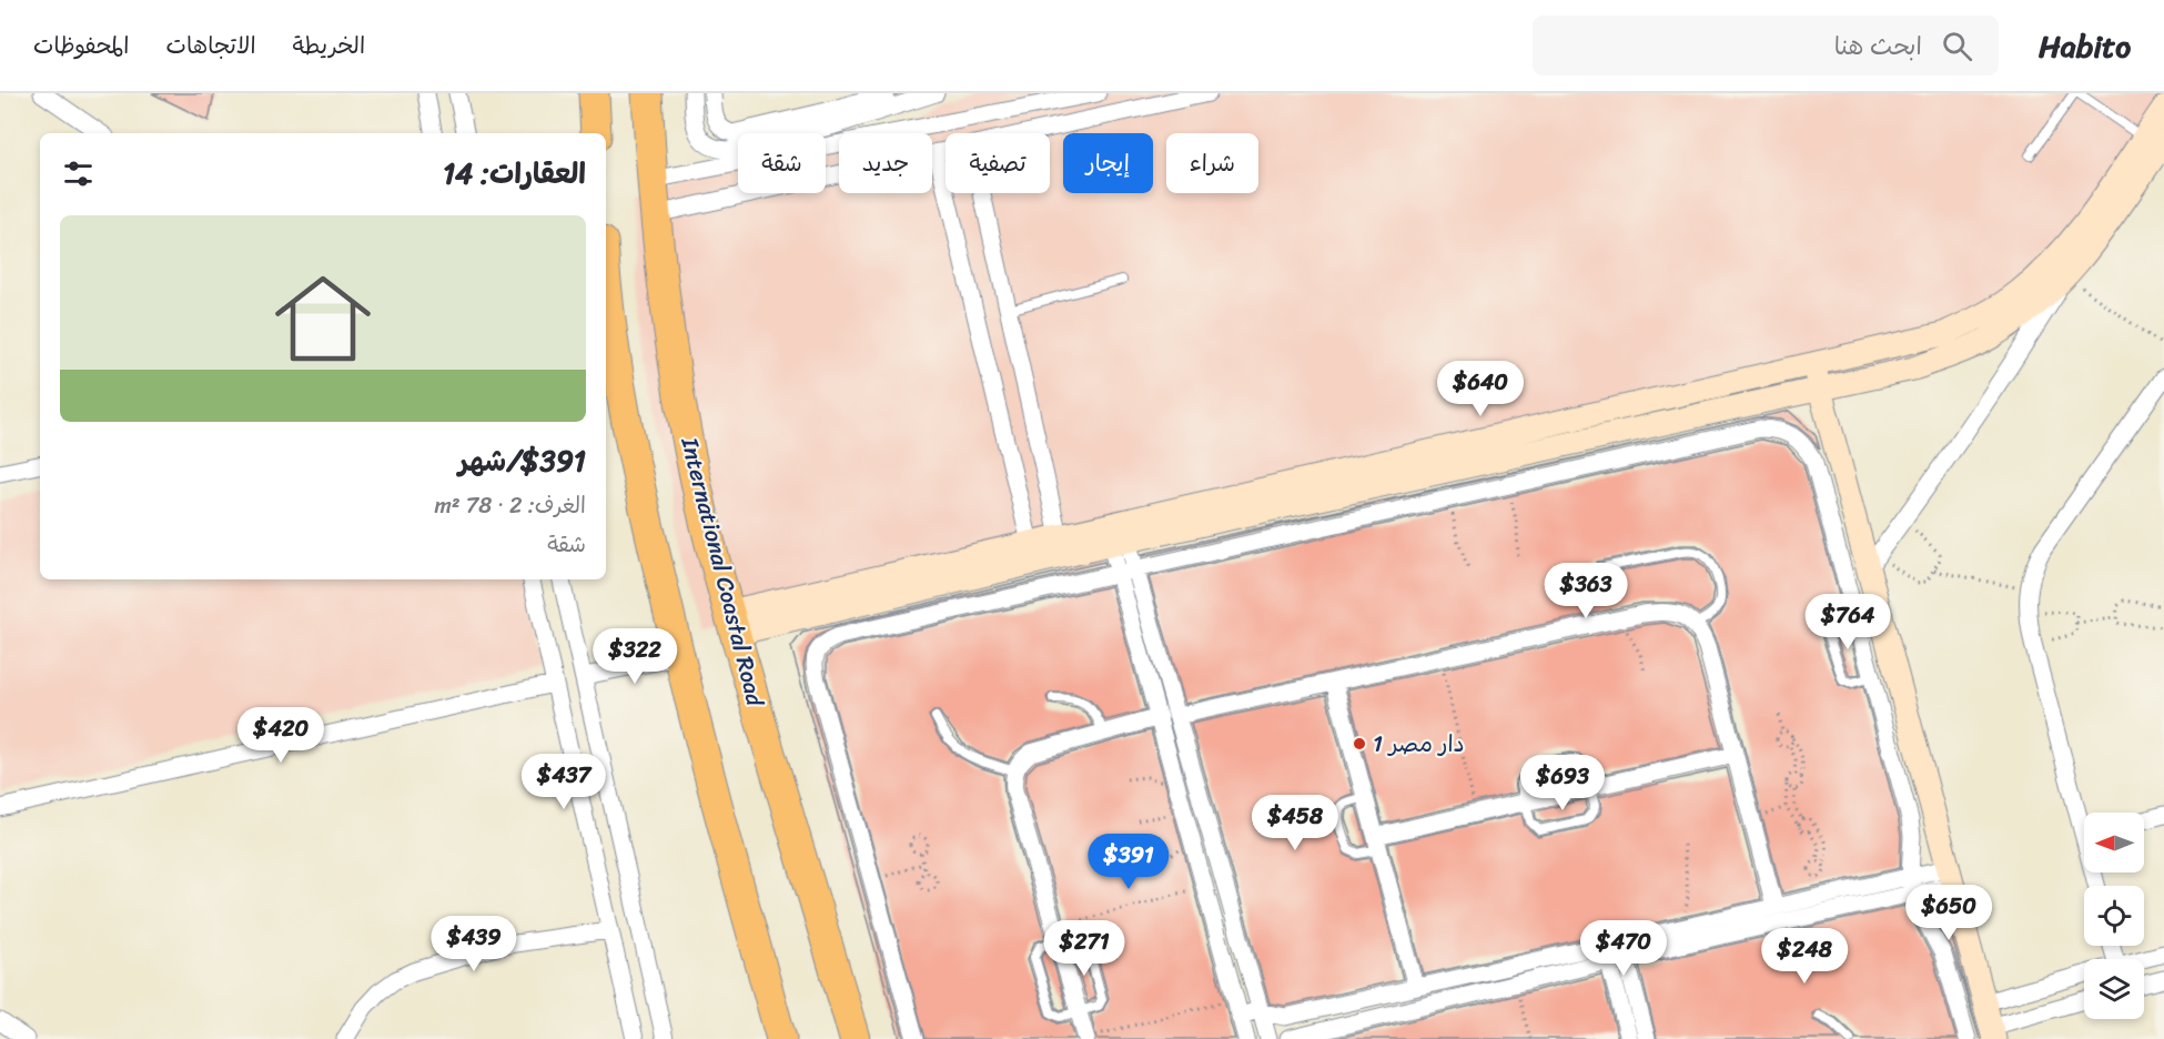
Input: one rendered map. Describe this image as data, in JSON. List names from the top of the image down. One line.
{"streets":{"highway":["International Coastal Road"]},"places":["دار مصر 1"],"north":"left","page":{"header":"Habito","search":"ابحث هنا","nav":["الخريطة","الاتجاهات","المحفوظات"],"chip":["شراء","إيجار","تصفية","جديد","شقة"],"heading":"العقارات: 14","list":[{"name":"$391/شهر","note":"الغرف: 2 · 78 m² · شقة"}],"price":["$640","$363","$764","$322","$420","$437","$693","$458","$391","$650","$439","$271","$470","$248"]}}
